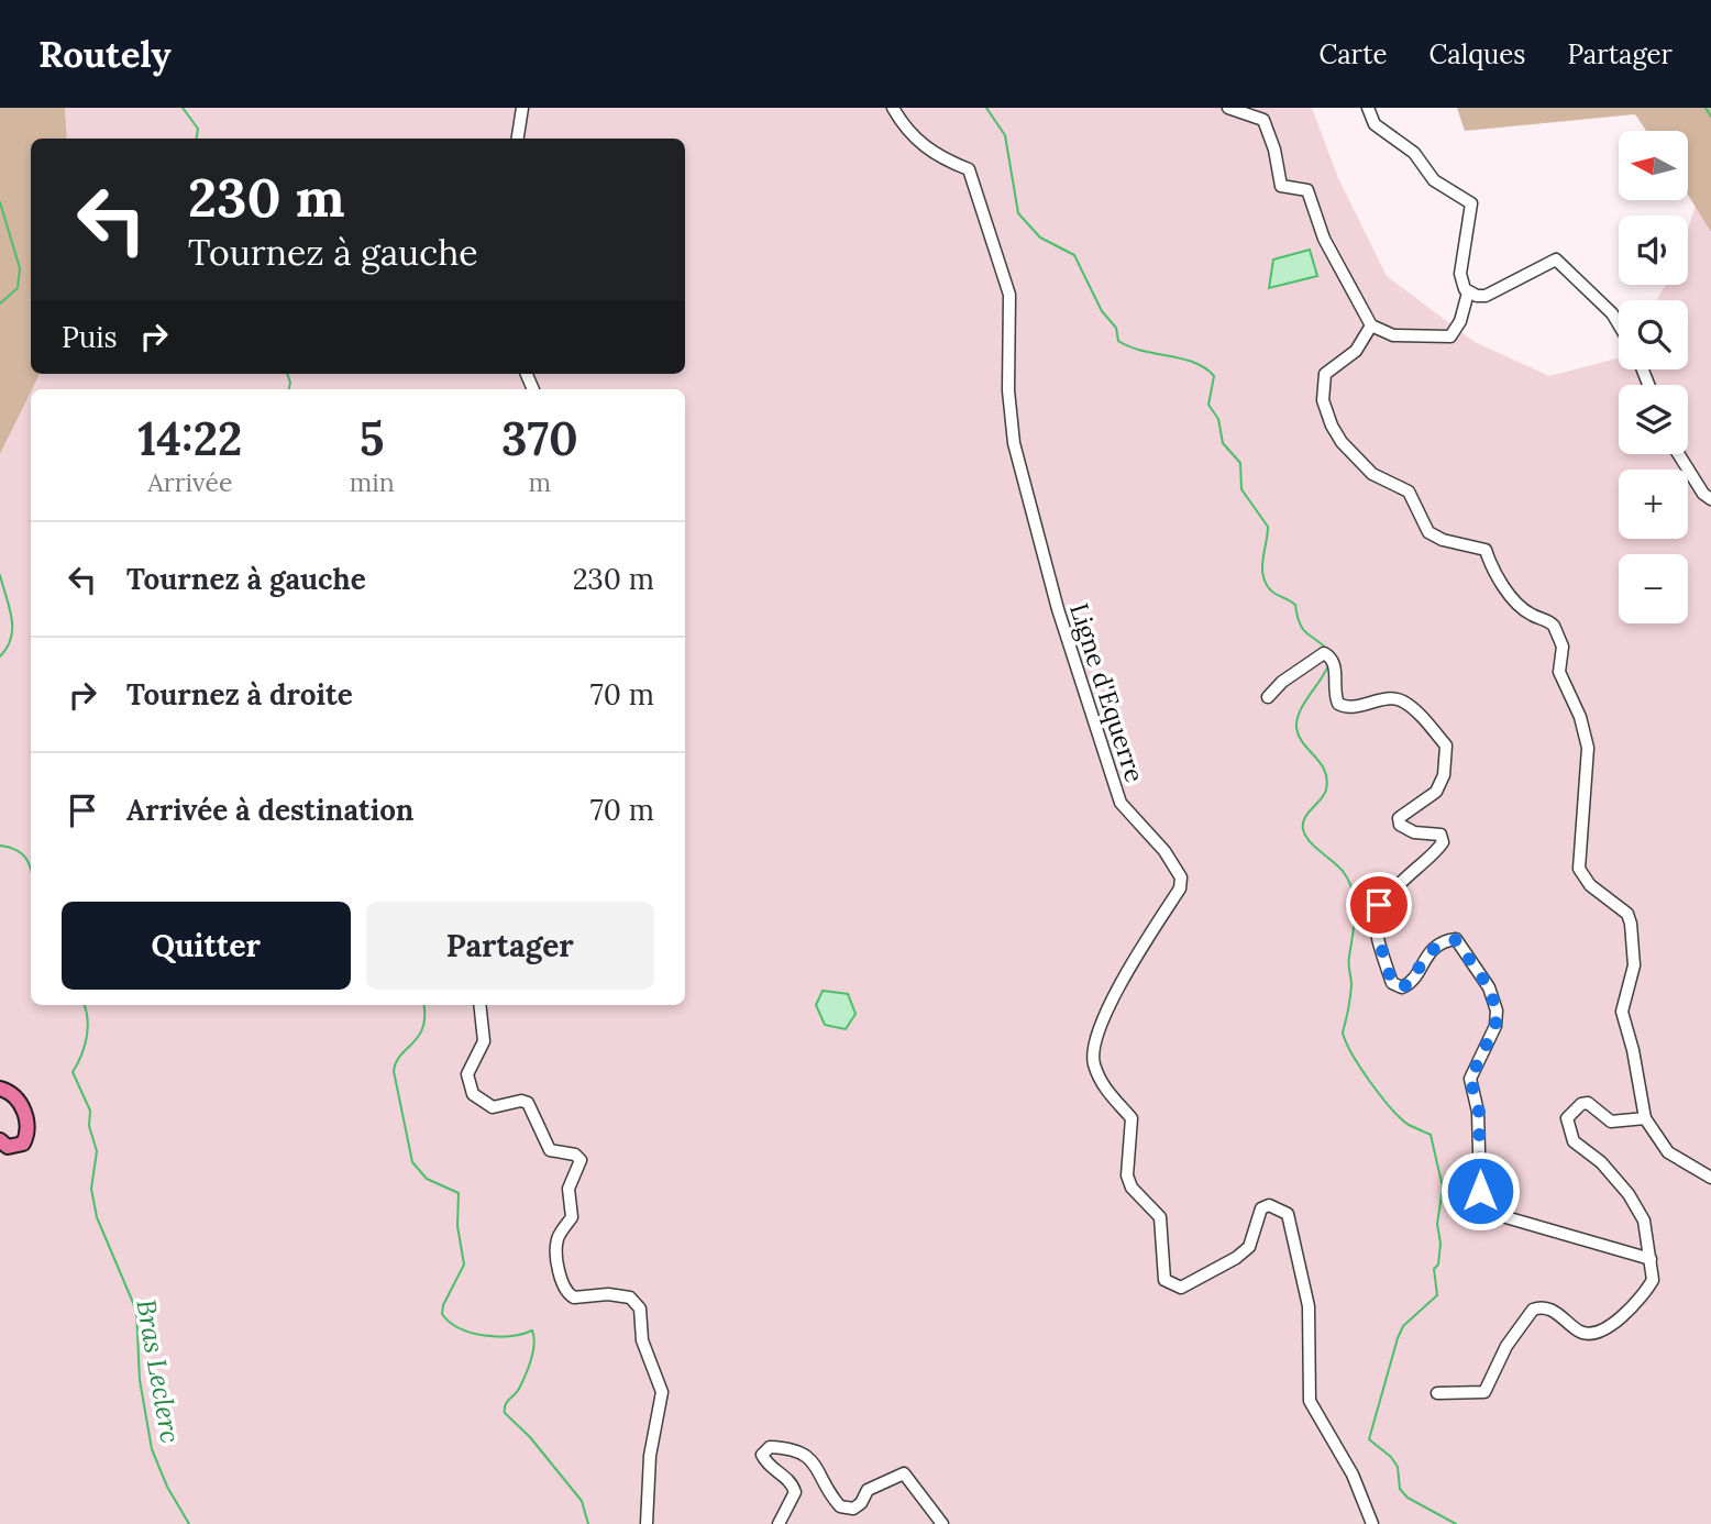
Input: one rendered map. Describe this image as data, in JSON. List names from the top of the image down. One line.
{"streets":{"street":["Ligne d'Equerre"]},"water":["Bras Leclerc"],"north":"left","page":{"header":"Routely","nav":["Carte","Calques","Partager"],"map_buttons":["+","−"],"turn":["230 m","Tournez à gauche"],"then":"Puis","eta":["14:22","Arrivée","5","min","370","m"],"list":[{"name":"Tournez à gauche","value":"230 m"},{"name":"Tournez à droite","value":"70 m"},{"name":"Arrivée à destination","value":"70 m"}],"buttons":["Quitter","Partager"]}}
